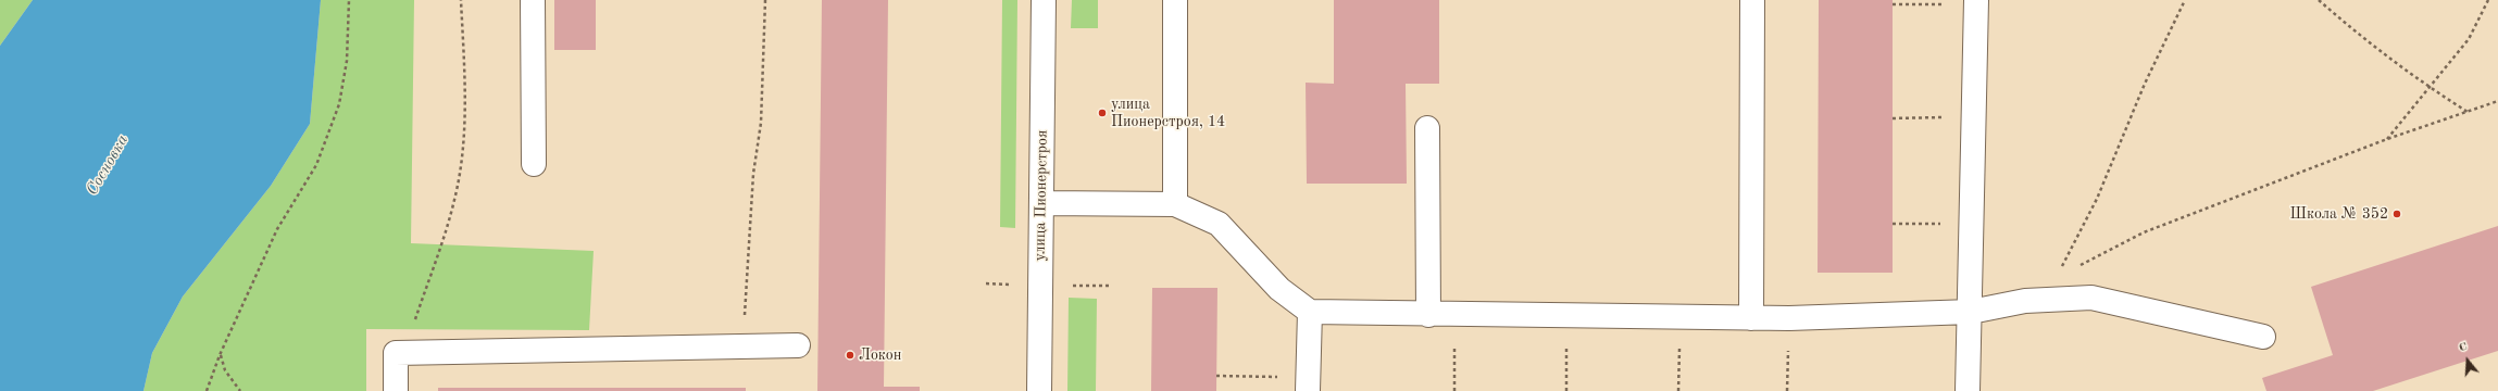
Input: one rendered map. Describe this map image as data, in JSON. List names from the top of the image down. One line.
{"streets":{"street":["улица Пионерстроя"]},"water":["Сосновка"],"places":["улица Пионерстроя, 14","Школа № 352","Локон"],"north":"top"}
